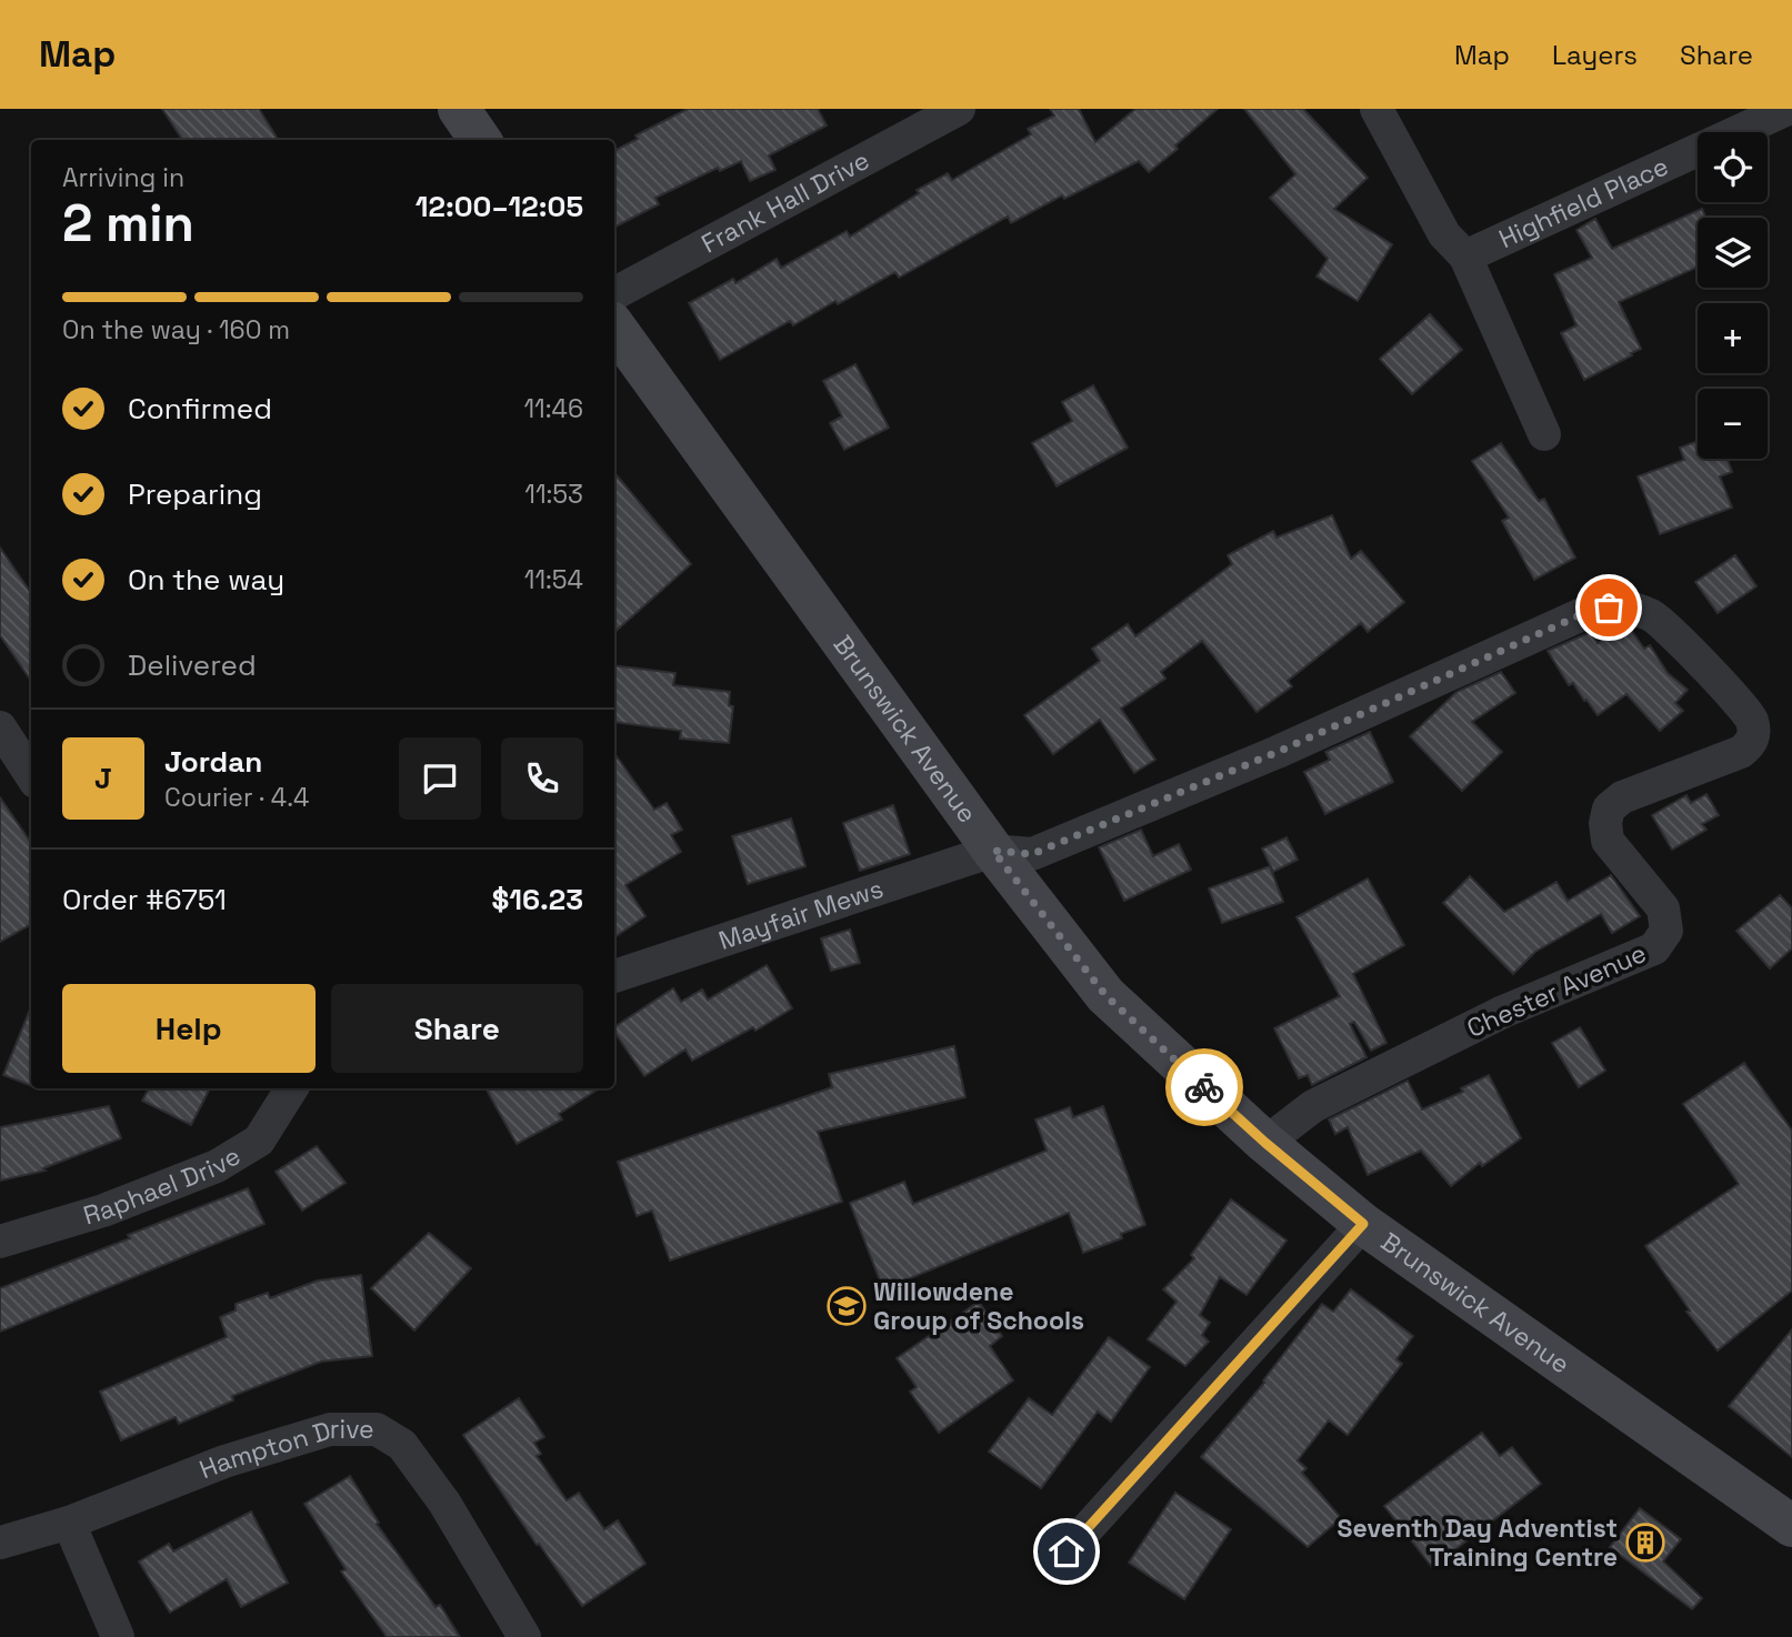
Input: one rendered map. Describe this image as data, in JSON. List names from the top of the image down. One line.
{"streets":{"main road":["Brunswick Avenue"],"street":["Frank Hall Drive","Highfield Place","Mayfair Mews","Chester Avenue","Raphael Drive","Hampton Drive"]},"crossings":[["Brunswick Avenue","Mayfair Mews"],["Brunswick Avenue","Chester Avenue"],["Mayfair Mews","Chester Avenue"]],"places":{"school or university":["Willowdene Group of Schools"],"building":["Seventh Day Adventist Training Centre"]},"page":{"header":"Map","nav":["Map","Layers","Share"],"map_buttons":["+","−"],"heading":["2 min","Arriving in","12:00–12:05"],"panel":["Jordan","Courier · 4.4","Order #6751","$16.23"],"bar":"On the way · 160 m","list":[["Confirmed","11:46"],["Preparing","11:53"],["On the way","11:54"],"Delivered"],"round":"J","buttons":["Help","Share"]}}
